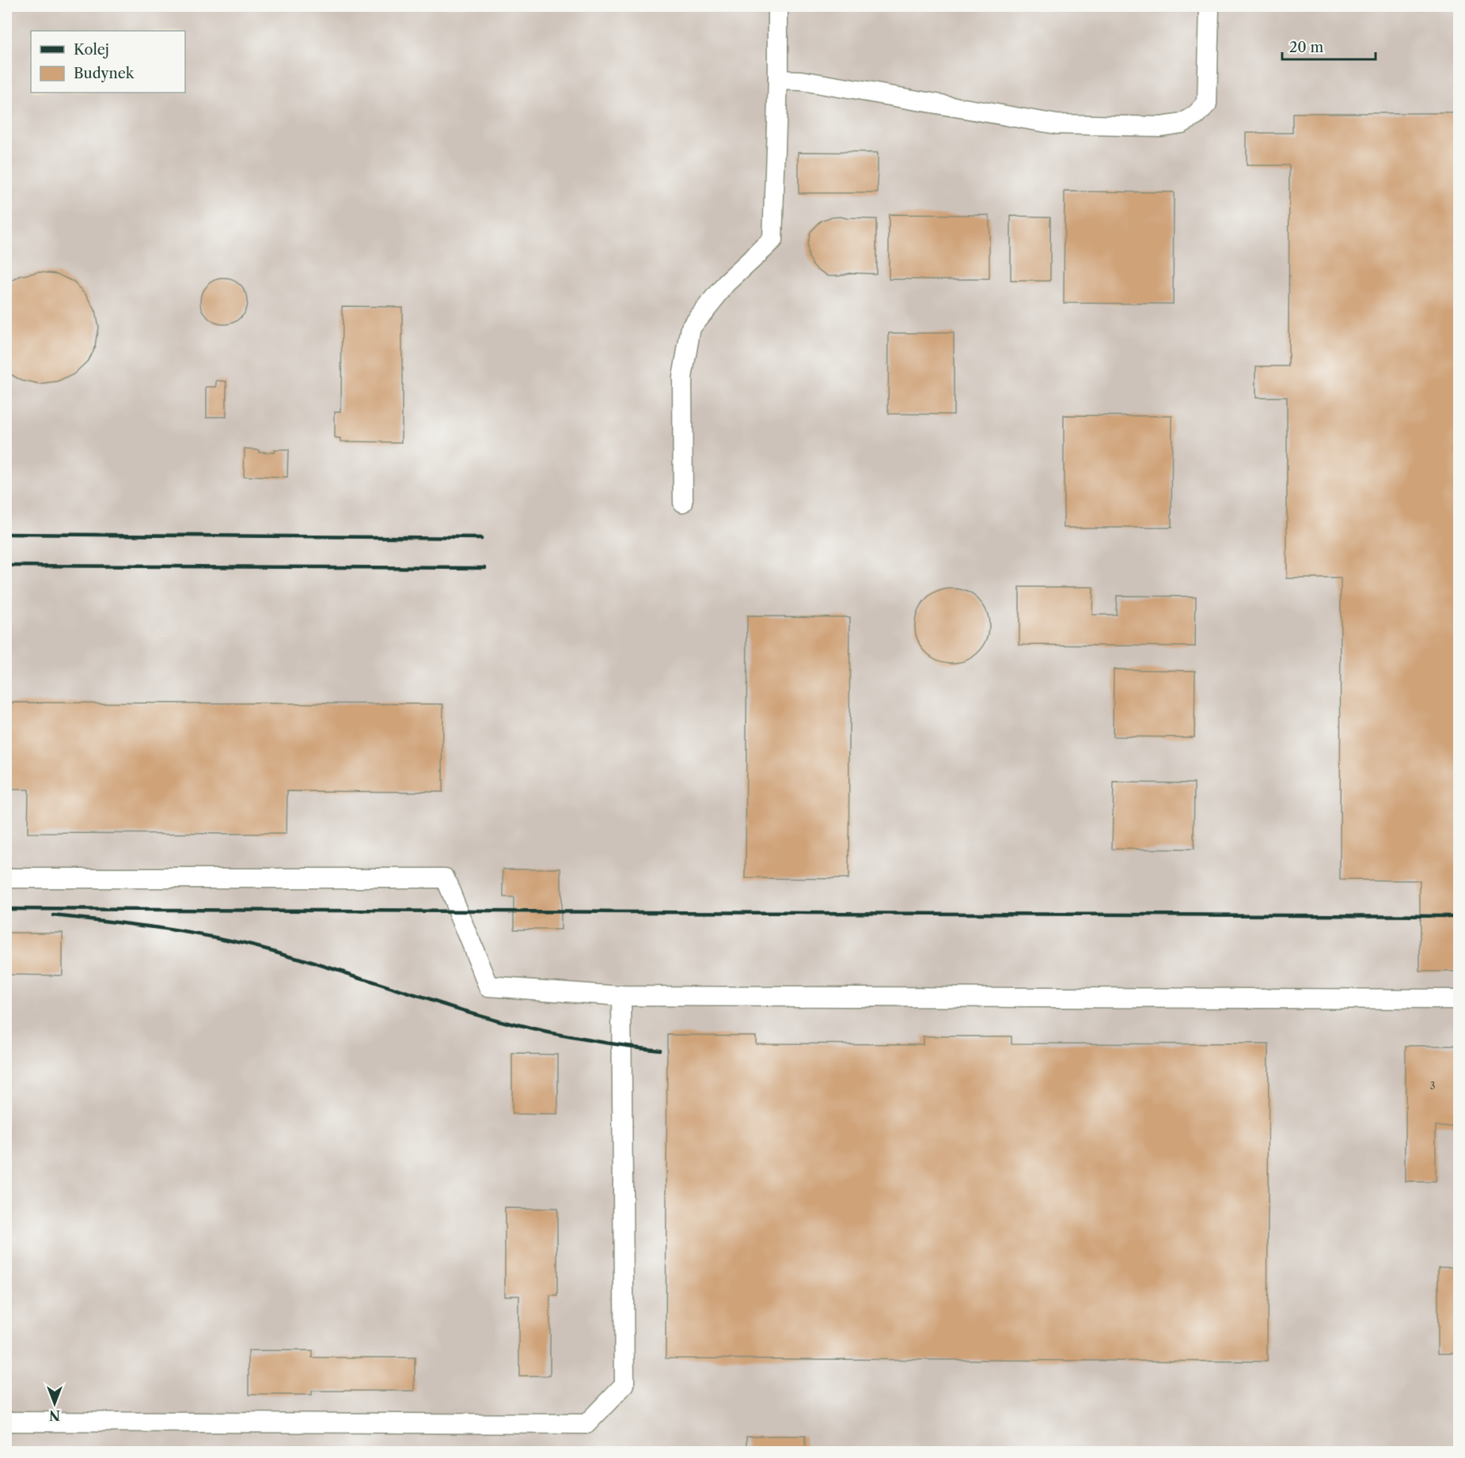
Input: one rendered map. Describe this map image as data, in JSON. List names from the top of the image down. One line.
{"house_numbers":["3"],"legend":["Kolej","Budynek"],"scale_bar":"20 m","north":"bottom"}
